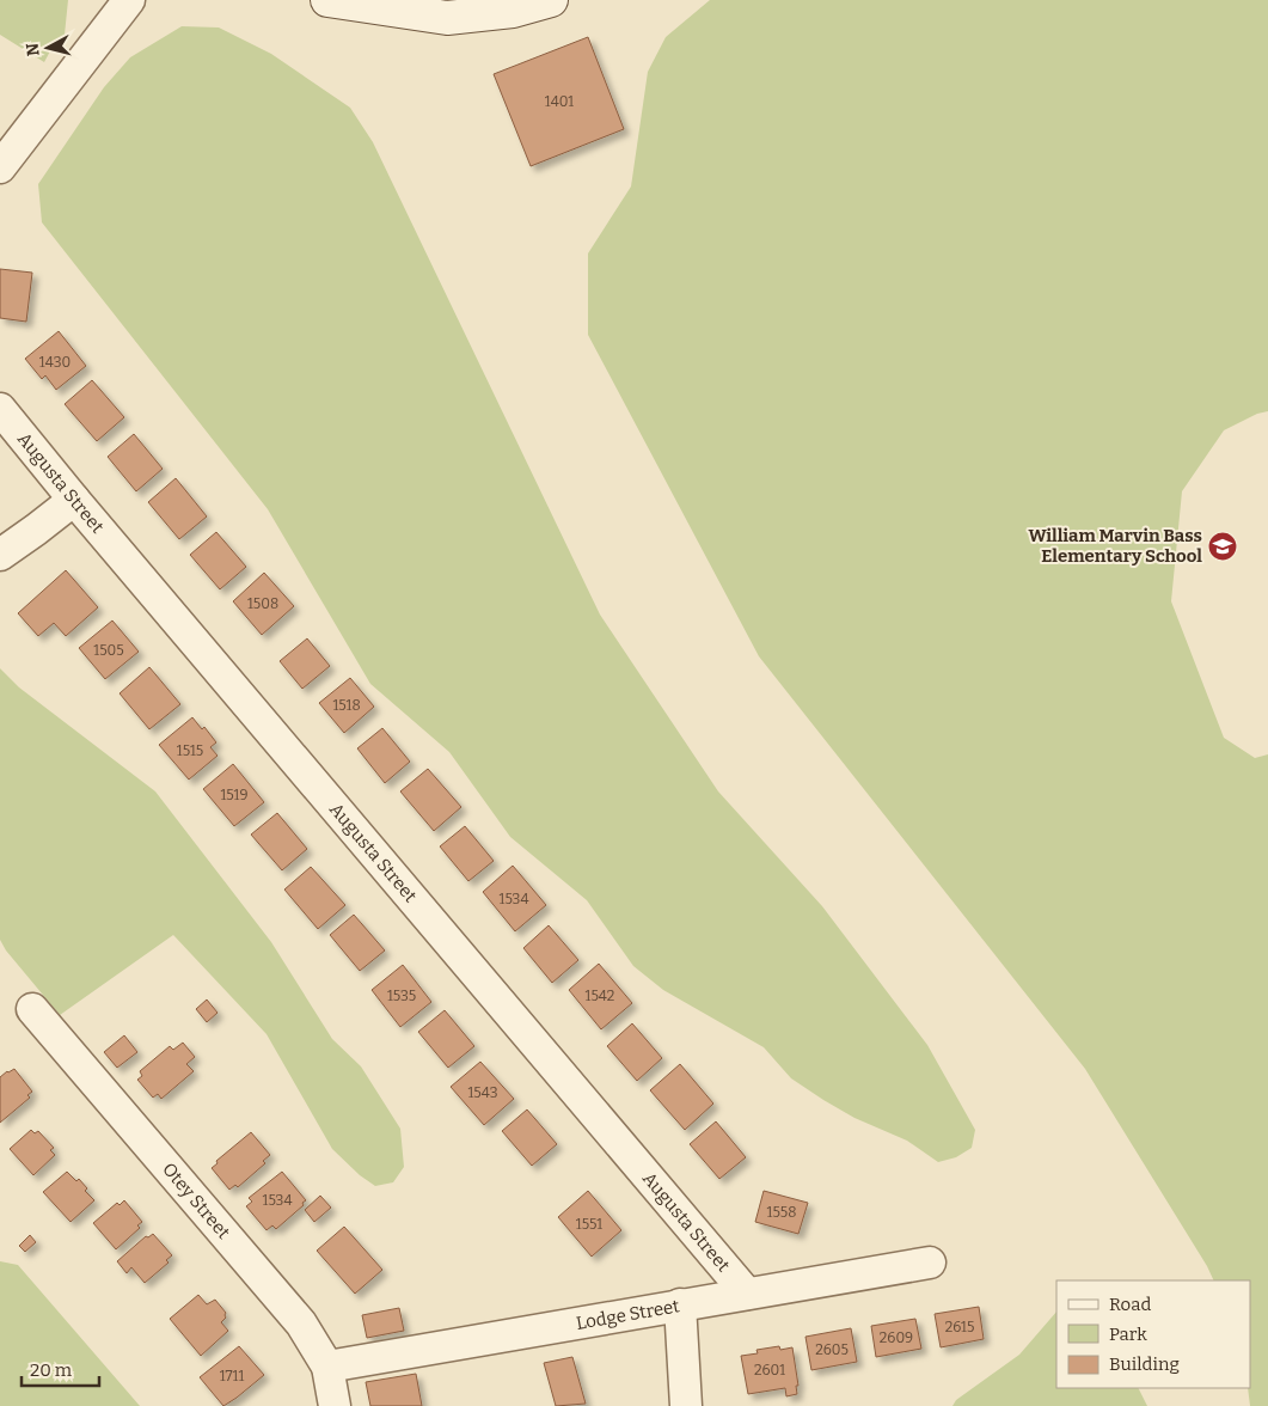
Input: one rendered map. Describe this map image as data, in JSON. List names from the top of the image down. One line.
{"streets":{"street":["Augusta Street","Otey Street","Lodge Street"]},"crossings":[["Augusta Street","Lodge Street"],["Otey Street","Lodge Street"]],"places":{"school or university":["William Marvin Bass Elementary School"]},"house_numbers":["1401","1430","1508","1505","1518","1515","1519","1534","1535","1542","1543","1534","1558","1551","2615","2609","2605","2601","1711"],"legend":["Road","Park","Building"],"scale_bar":"20 m","north":"left"}
